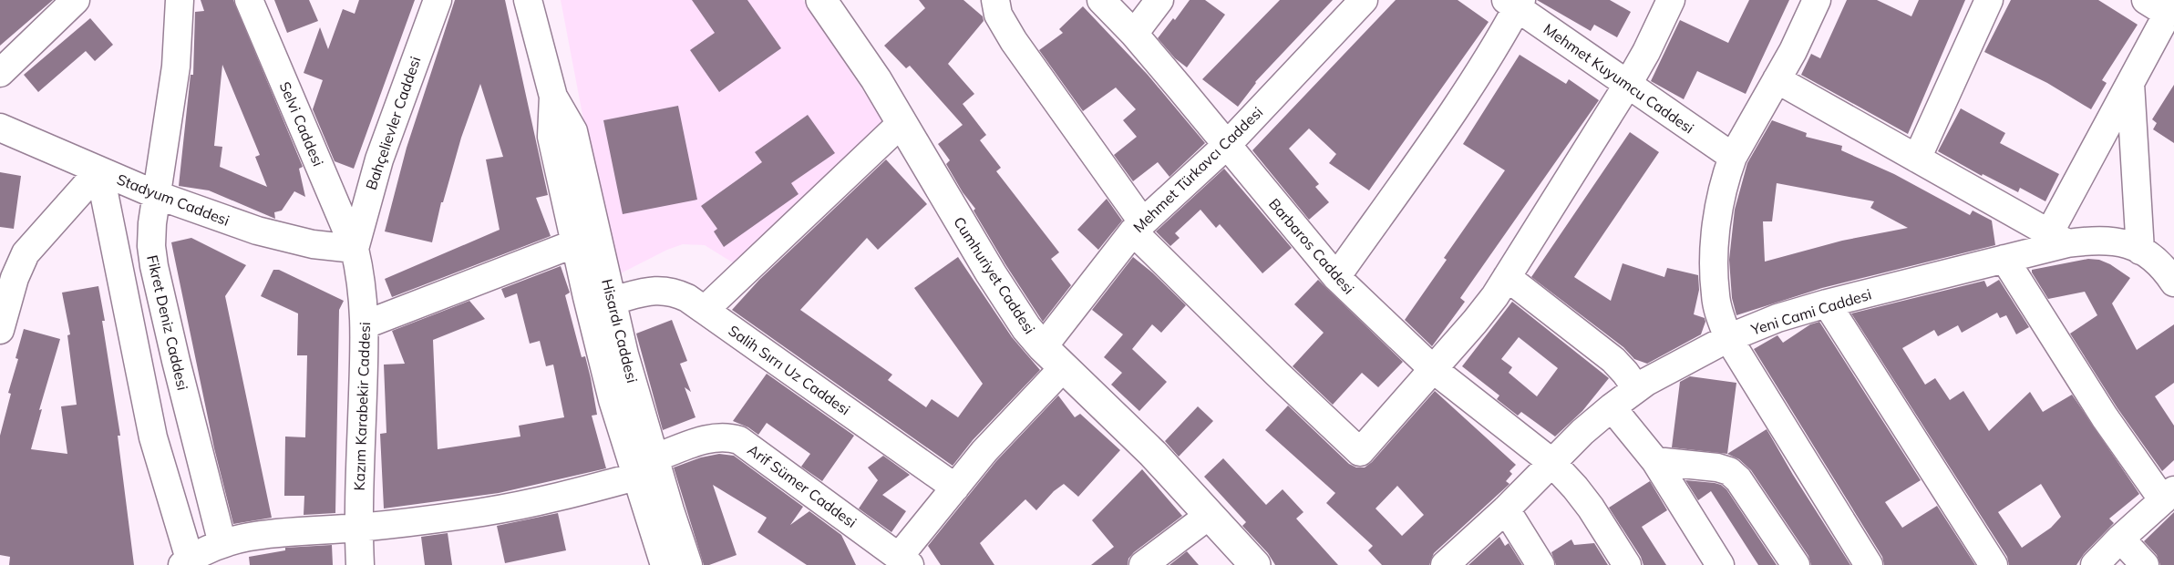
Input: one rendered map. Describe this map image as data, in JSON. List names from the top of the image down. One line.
{"streets":{"main road":["Cumhuriyet Caddesi"],"street":["Mehmet Kuyumcu Caddesi","Bahçelievler Caddesi","Selvi Caddesi","Mehmet Türkavcı Caddesi","Stadyum Caddesi","Barbaros Caddesi","Yeni Cami Caddesi","Fikret Deniz Caddesi","Hisardı Caddesi","Salih Sırrı Uz Caddesi","Kazım Karabekir Caddesi","Arif Sümer Caddesi"]},"crossings":[["Bahçelievler Caddesi","Selvi Caddesi"],["Bahçelievler Caddesi","Stadyum Caddesi"],["Bahçelievler Caddesi","Kazım Karabekir Caddesi"],["Selvi Caddesi","Stadyum Caddesi"],["Selvi Caddesi","Kazım Karabekir Caddesi"],["Mehmet Türkavcı Caddesi","Barbaros Caddesi"],["Mehmet Türkavcı Caddesi","Cumhuriyet Caddesi"],["Mehmet Türkavcı Caddesi","Salih Sırrı Uz Caddesi"],["Mehmet Türkavcı Caddesi","Arif Sümer Caddesi"],["Stadyum Caddesi","Fikret Deniz Caddesi"],["Stadyum Caddesi","Kazım Karabekir Caddesi"],["Barbaros Caddesi","Yeni Cami Caddesi"],["Hisardı Caddesi","Salih Sırrı Uz Caddesi"],["Hisardı Caddesi","Arif Sümer Caddesi"]]}
